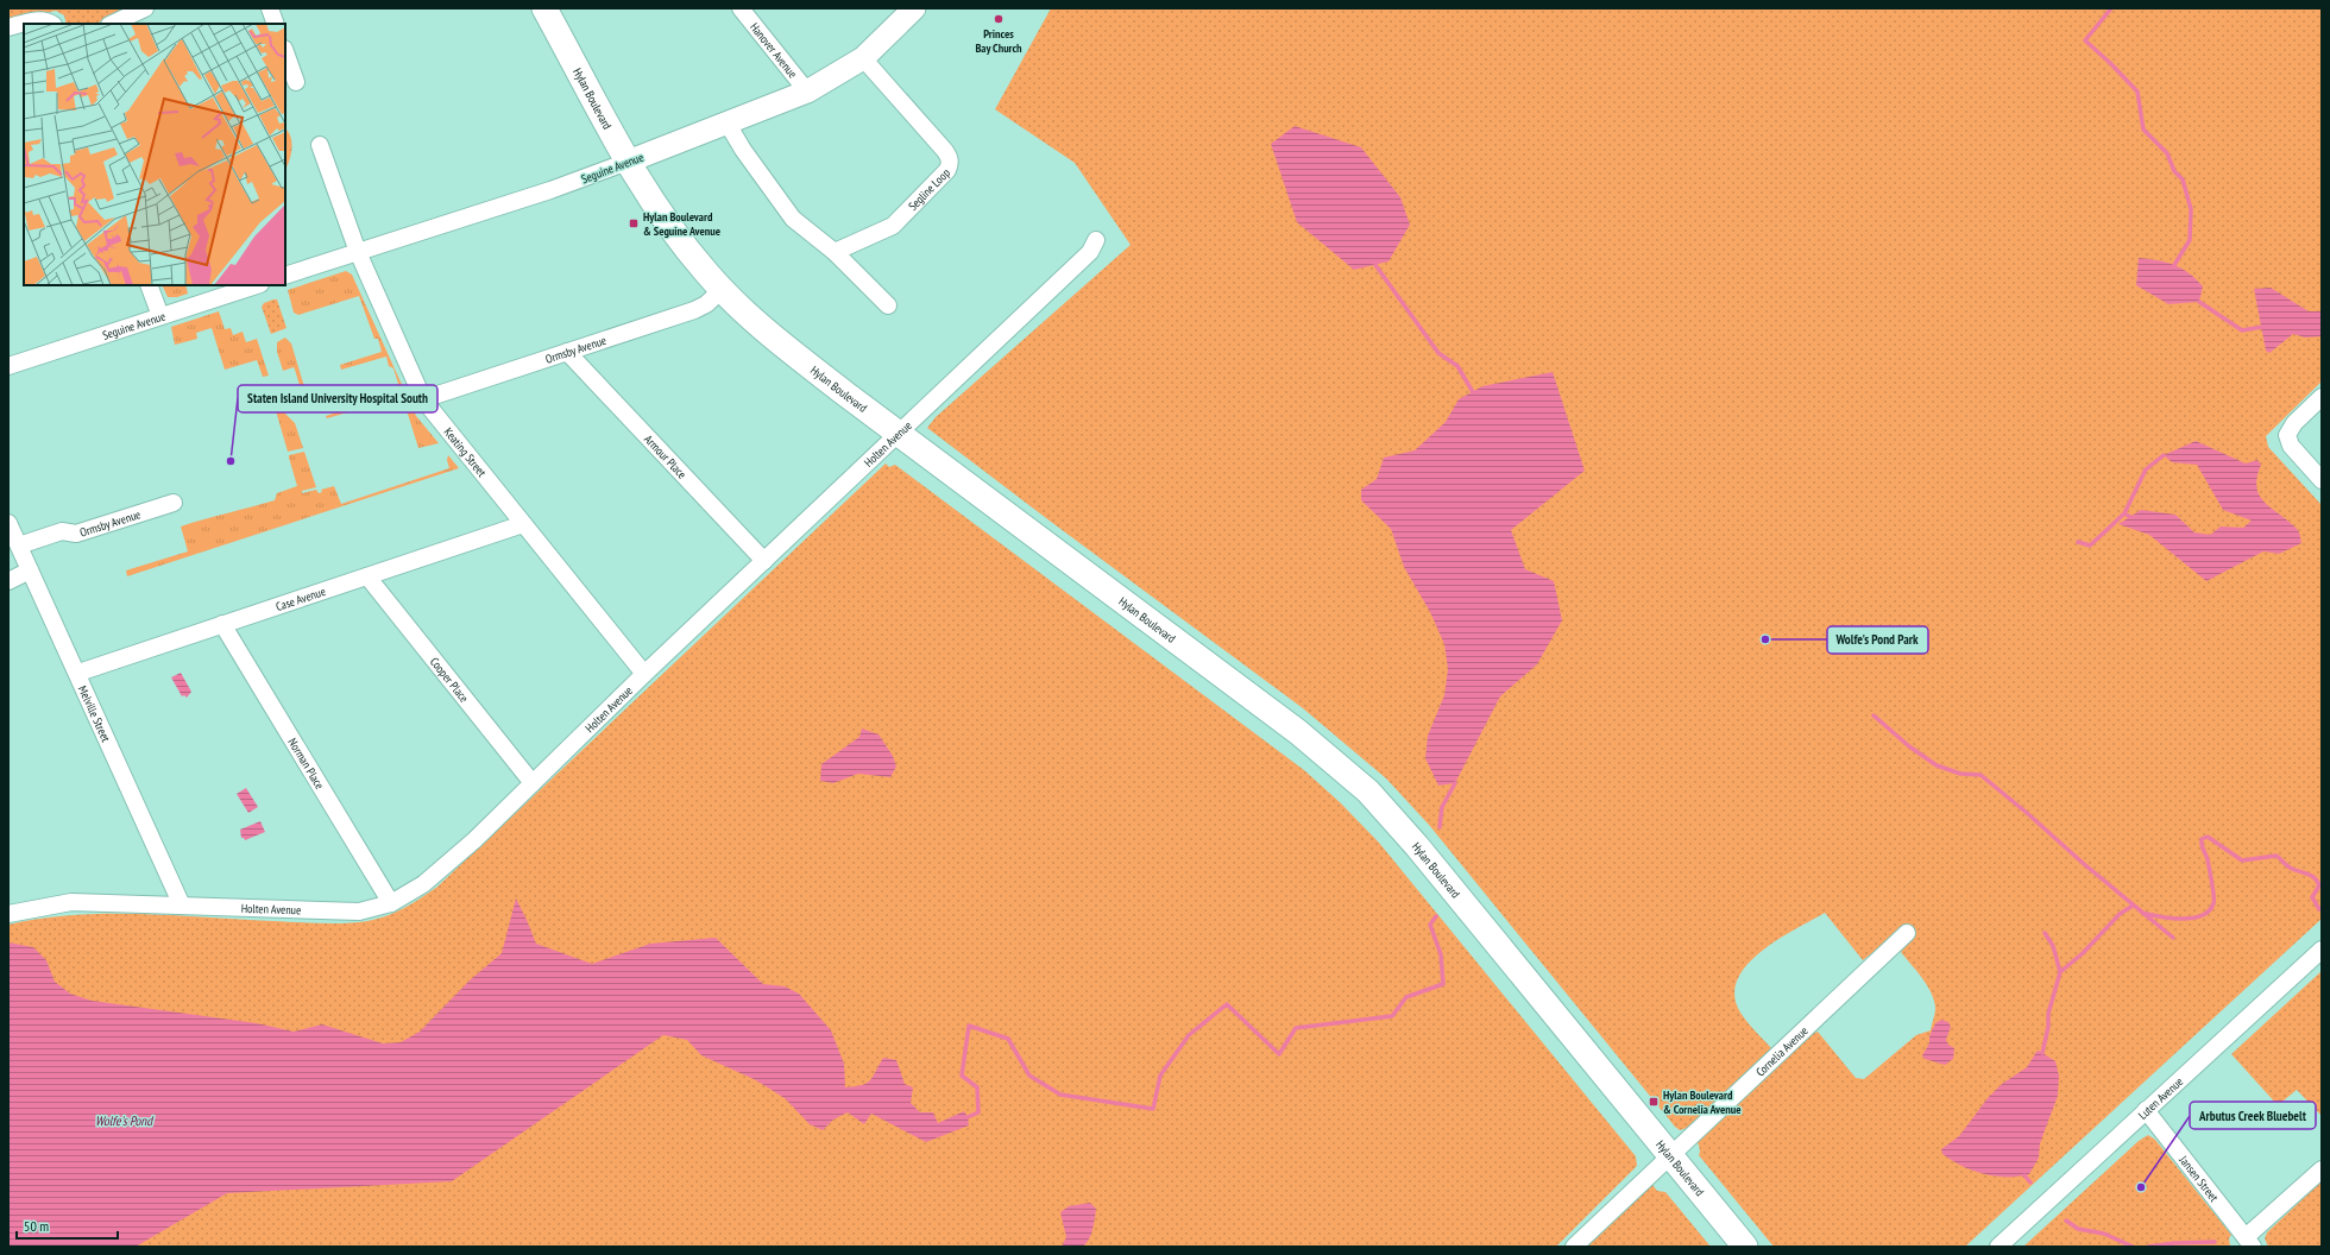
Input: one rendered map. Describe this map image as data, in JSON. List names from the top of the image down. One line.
{"streets":{"main road":["Hylan Boulevard"],"street":["Hanover Avenue","Seguine Avenue","Segline Loop","Ormsby Avenue","Holten Avenue","Keating Street","Armour Place","Case Avenue","Cooper Place","Melville Street","Norman Place","Cornelia Avenue","Luten Avenue","Jansen Street"]},"crossings":[["Hanover Avenue","Seguine Avenue"],["Hylan Boulevard","Seguine Avenue"],["Hylan Boulevard","Ormsby Avenue"],["Hylan Boulevard","Holten Avenue"],["Hylan Boulevard","Cornelia Avenue"],["Seguine Avenue","Segline Loop"],["Seguine Avenue","Keating Street"],["Ormsby Avenue","Keating Street"],["Ormsby Avenue","Armour Place"],["Ormsby Avenue","Melville Street"],["Holten Avenue","Keating Street"],["Holten Avenue","Armour Place"],["Holten Avenue","Cooper Place"],["Holten Avenue","Melville Street"],["Holten Avenue","Norman Place"],["Keating Street","Case Avenue"],["Case Avenue","Cooper Place"],["Case Avenue","Melville Street"],["Case Avenue","Norman Place"],["Luten Avenue","Jansen Street"]],"water":["Wolfe's Pond"],"places":{"other":["Princes Bay Church","Staten Island University Hospital South","Wolfe's Pond Park","Arbutus Creek Bluebelt"],"transit":["Hylan Boulevard & Seguine Avenue","Hylan Boulevard & Cornelia Avenue"]},"scale_bar":"50 m"}
